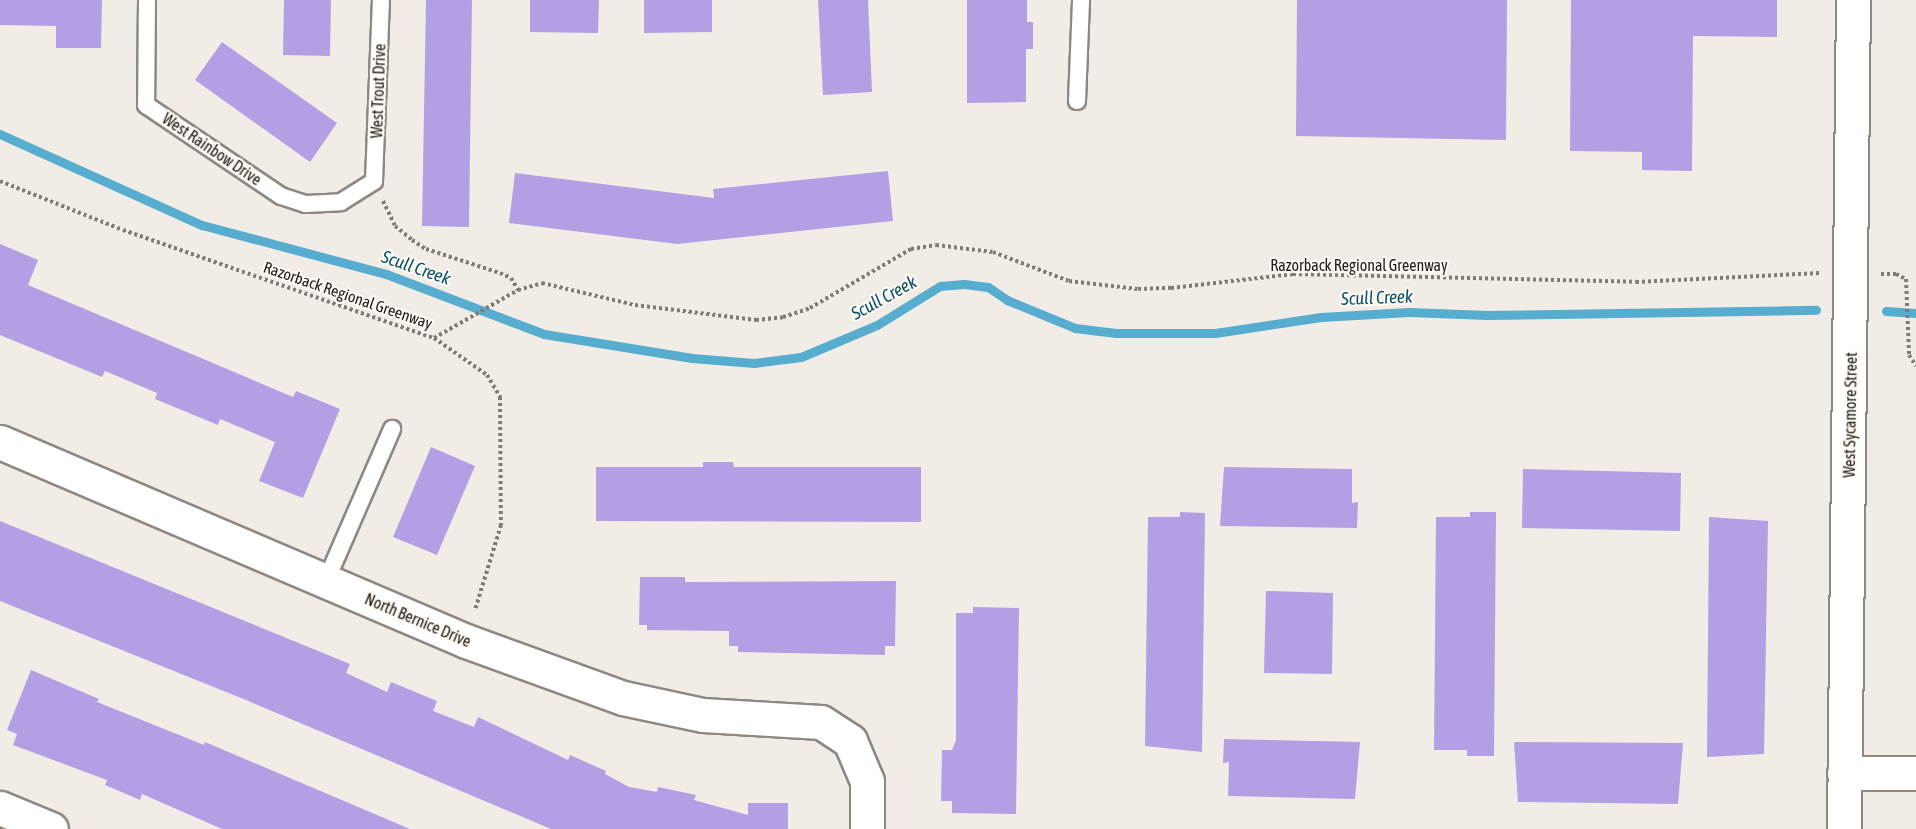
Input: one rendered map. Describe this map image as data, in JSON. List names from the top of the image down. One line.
{"streets":{"street":["West Sycamore Street","North Bernice Drive"],"lane":["West Trout Drive","West Rainbow Drive"],"path":["Razorback Regional Greenway"]},"crossings":[["West Trout Drive","West Rainbow Drive"],["Razorback Regional Greenway","West Sycamore Street"]],"water":["Scull Creek"]}
